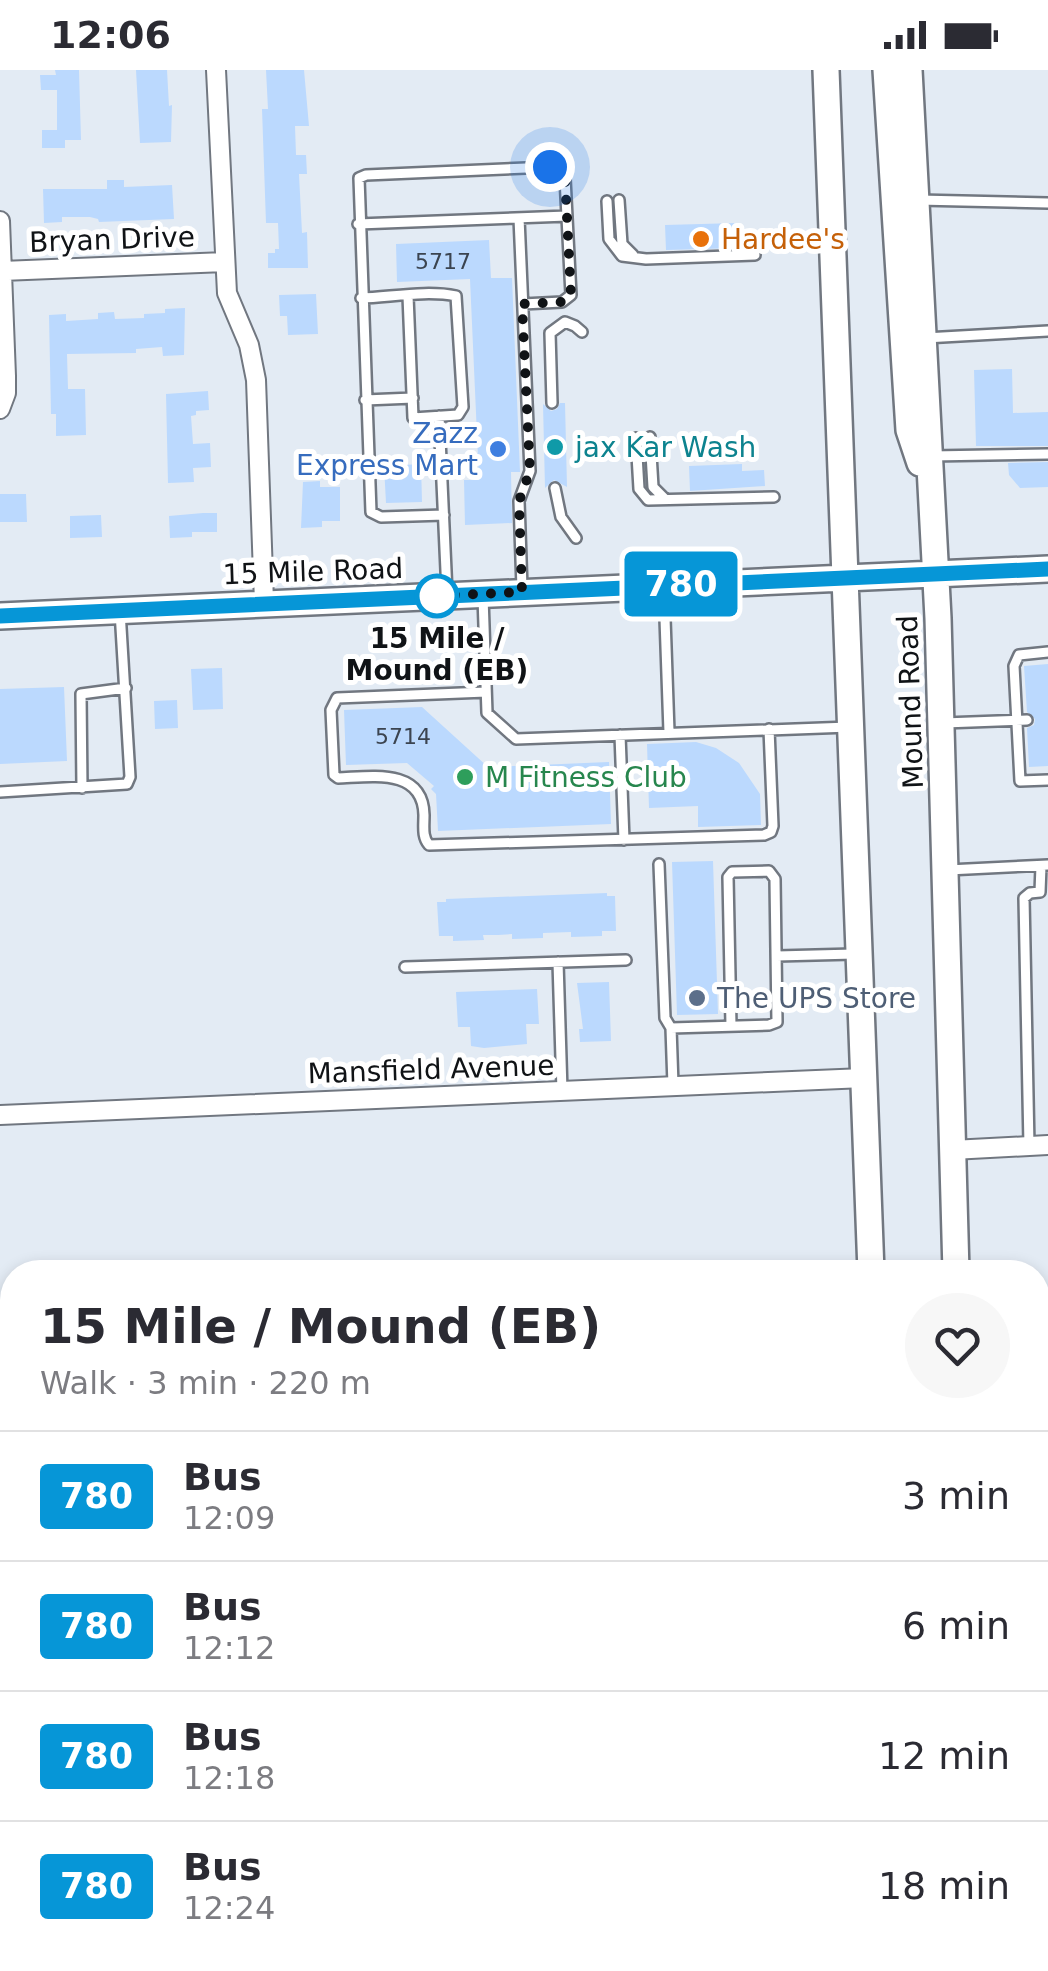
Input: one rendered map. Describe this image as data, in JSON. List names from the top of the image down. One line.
{"streets":{"main road":["15 Mile Road","Mound Road"],"street":["Bryan Drive","Mansfield Avenue"]},"crossings":[["15 Mile Road","Mound Road"]],"places":["Hardee's","jax Kar Wash","Zazz Express Mart","15 Mile / Mound (EB)","M Fitness Club","The UPS Store"],"lines":["bus line 780"],"house_numbers":["5717","5714"],"page":{"status":"12:06","on_map":"780","heading":["15 Mile / Mound (EB)","Walk · 3 min · 220 m"],"list":[{"mark":"780","name":"Bus","note":"12:09","value":"3 min"},{"mark":"780","name":"Bus","note":"12:12","value":"6 min"},{"mark":"780","name":"Bus","note":"12:18","value":"12 min"},{"mark":"780","name":"Bus","note":"12:24","value":"18 min"}]}}
